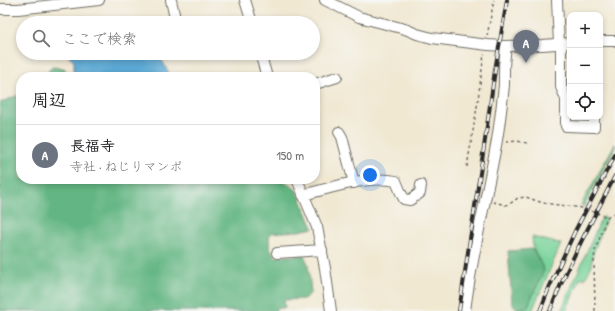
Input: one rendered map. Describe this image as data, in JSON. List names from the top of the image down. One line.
{"page":{"map_buttons":["+","−"],"search":"ここで検索","pins":"A","heading":"周辺","list":[{"mark":"A","name":"長福寺","note":"寺社 · ねじりマンポ","value":"150 m"}]}}
